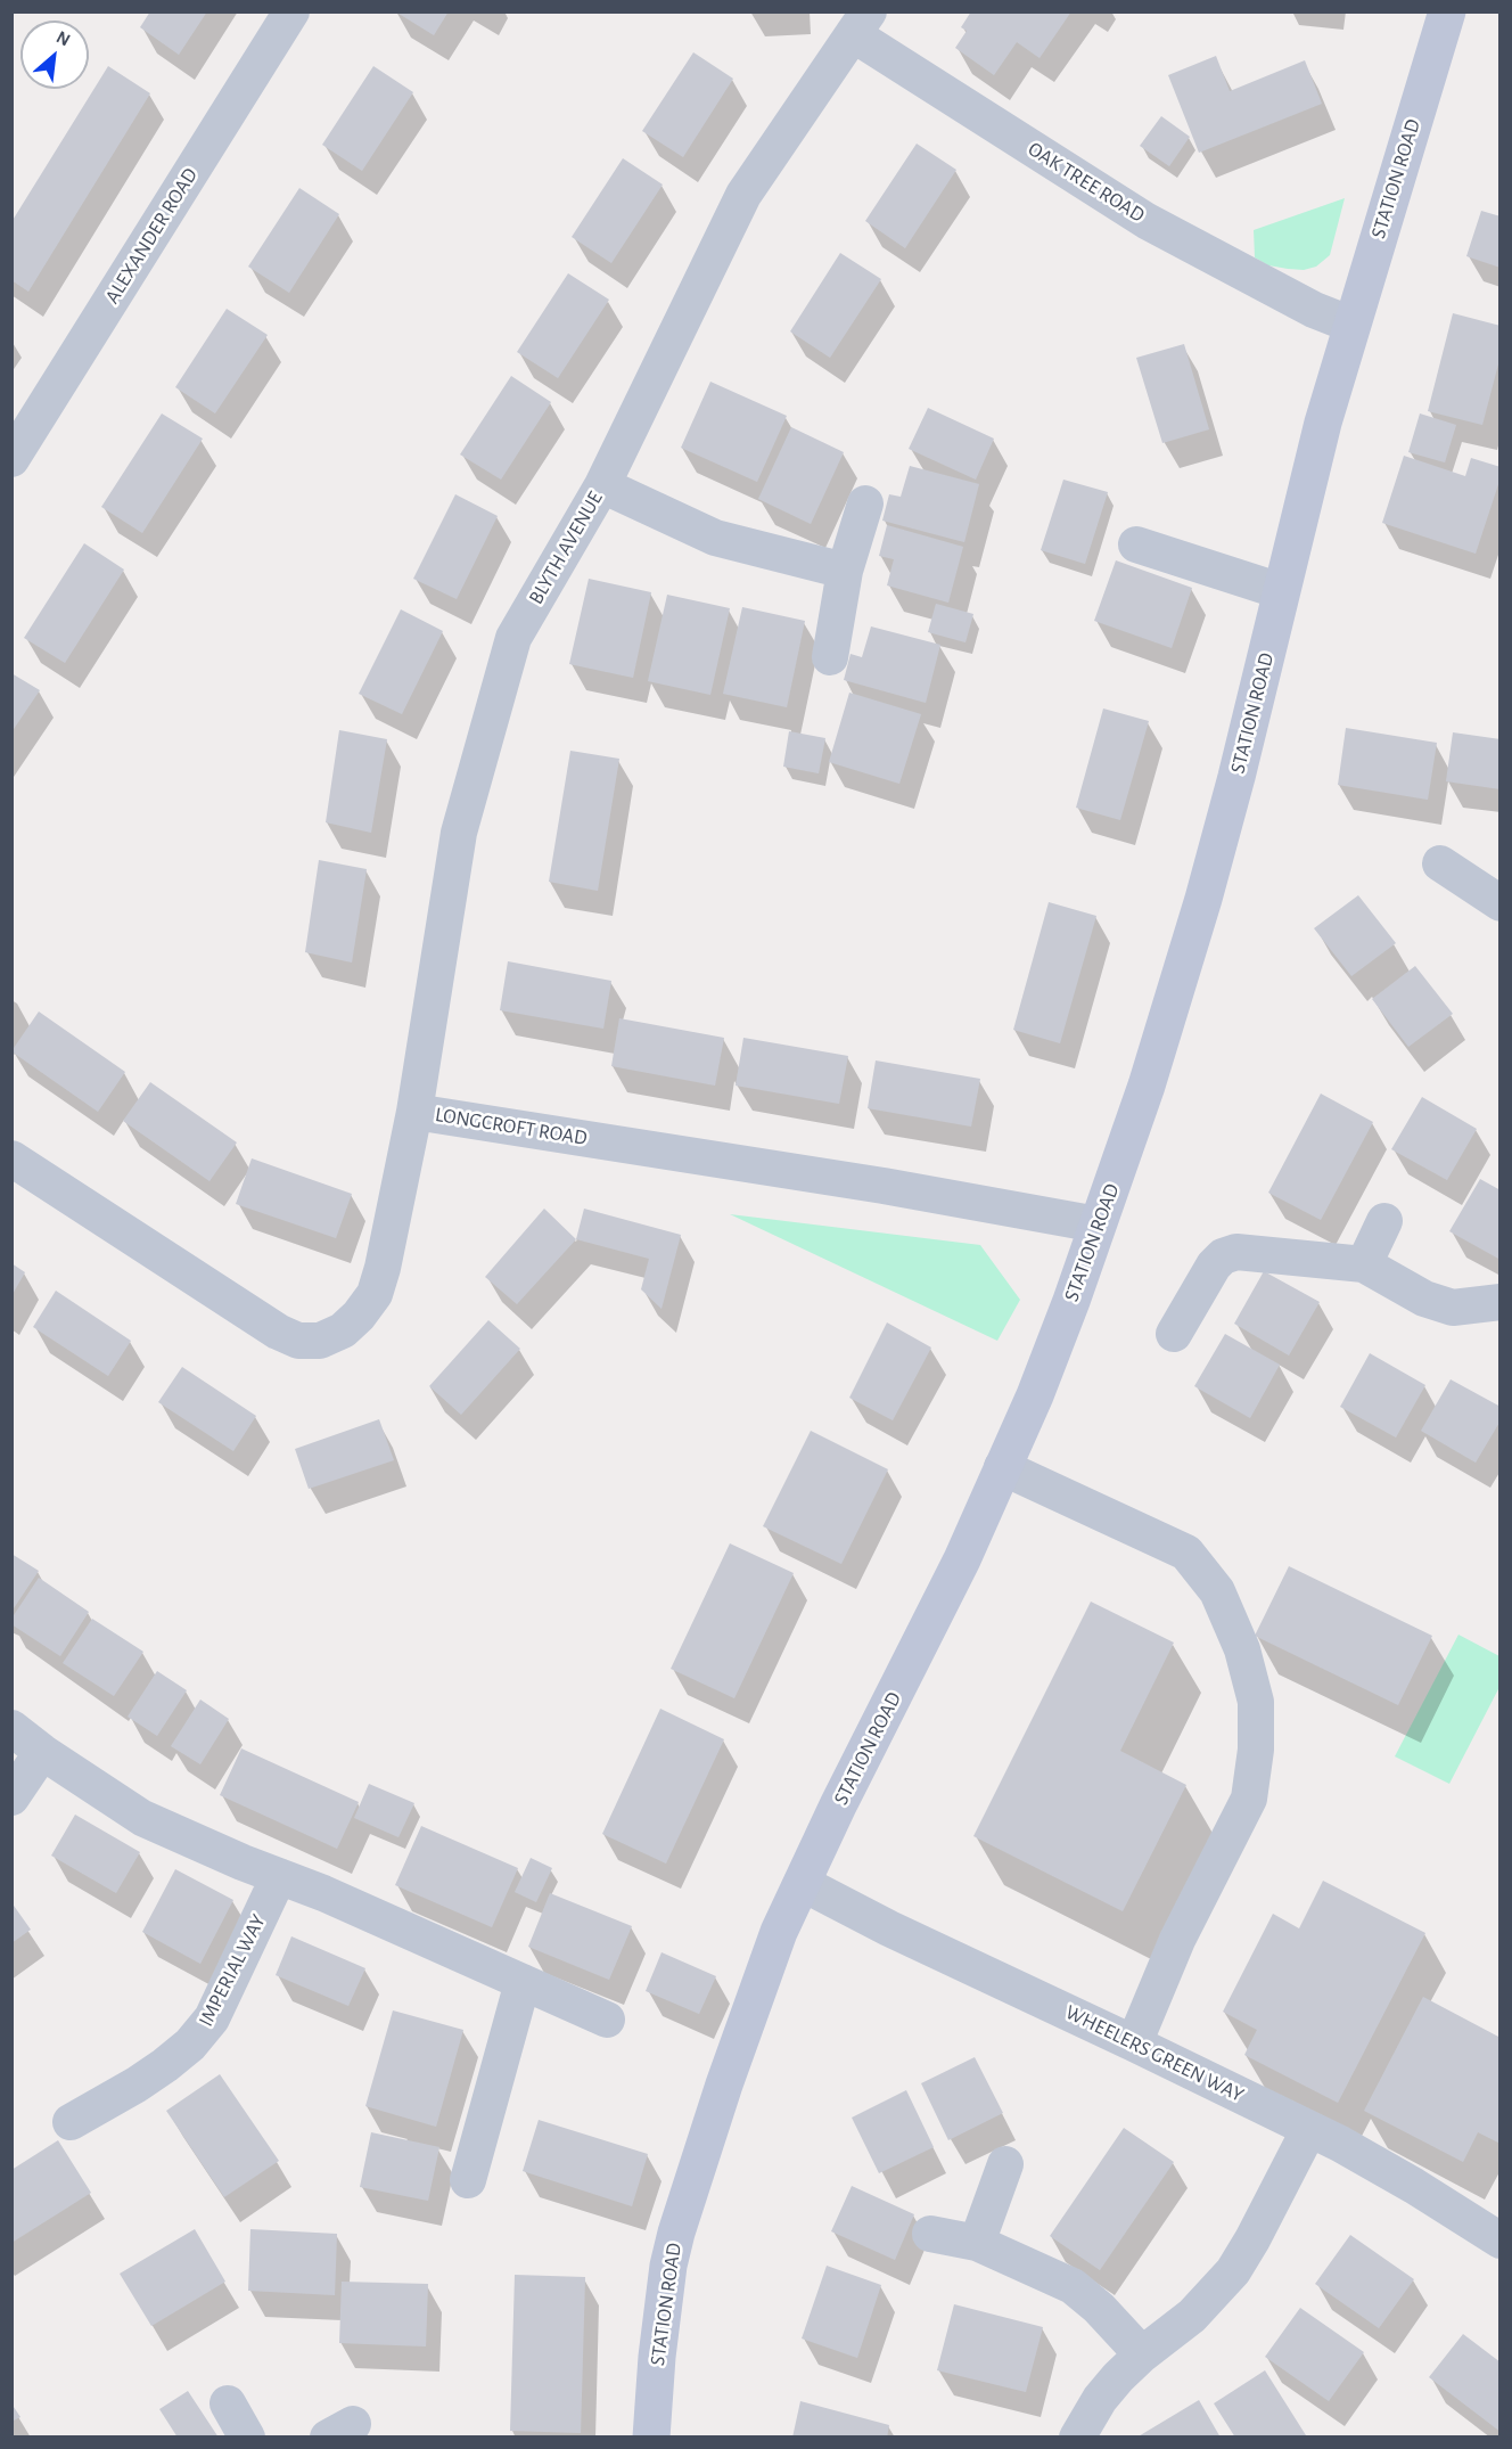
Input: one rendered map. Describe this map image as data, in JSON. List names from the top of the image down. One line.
{"streets":{"street":["STATION ROAD","OAK TREE ROAD","ALEXANDER ROAD","BLYTH AVENUE","LONGCROFT ROAD","IMPERIAL WAY","WHEELERS GREEN WAY"]},"crossings":[["STATION ROAD","OAK TREE ROAD"],["STATION ROAD","LONGCROFT ROAD"],["STATION ROAD","WHEELERS GREEN WAY"],["OAK TREE ROAD","BLYTH AVENUE"],["BLYTH AVENUE","LONGCROFT ROAD"]],"north":"top right"}
